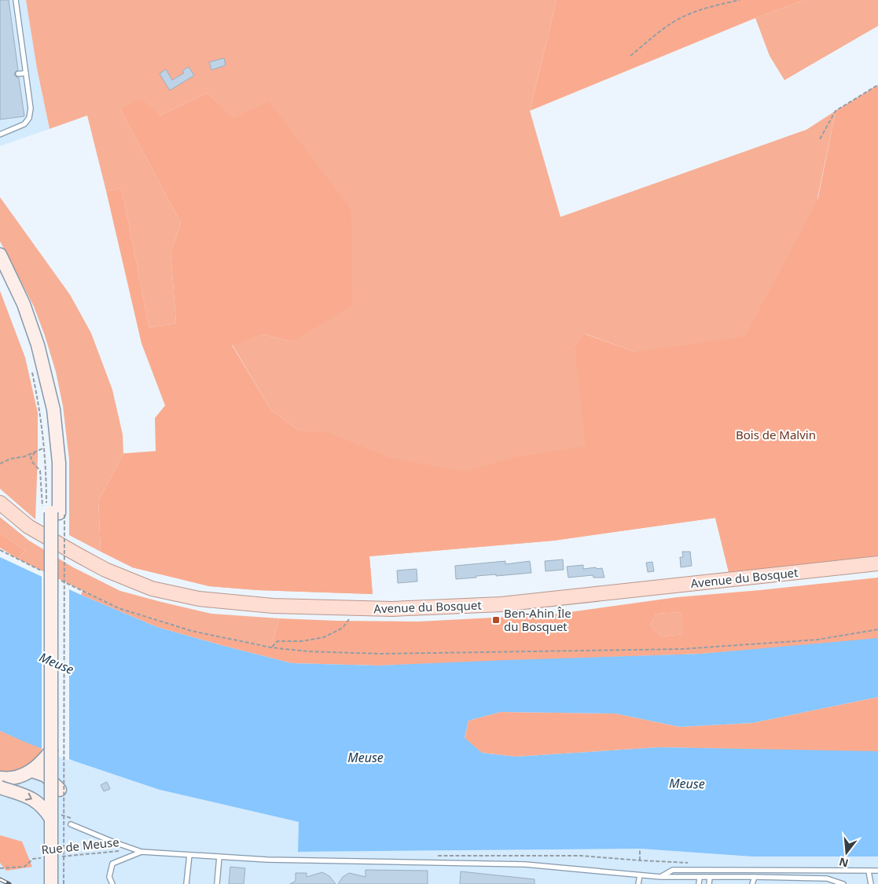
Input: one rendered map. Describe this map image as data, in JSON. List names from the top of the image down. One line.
{"streets":{"main road":["Avenue du Bosquet"],"path":["Rue de Meuse"]},"water":["Meuse"],"parks":["Bois de Malvin"],"places":{"transit":["Ben-Ahin Île du Bosquet"]},"north":"bottom"}
